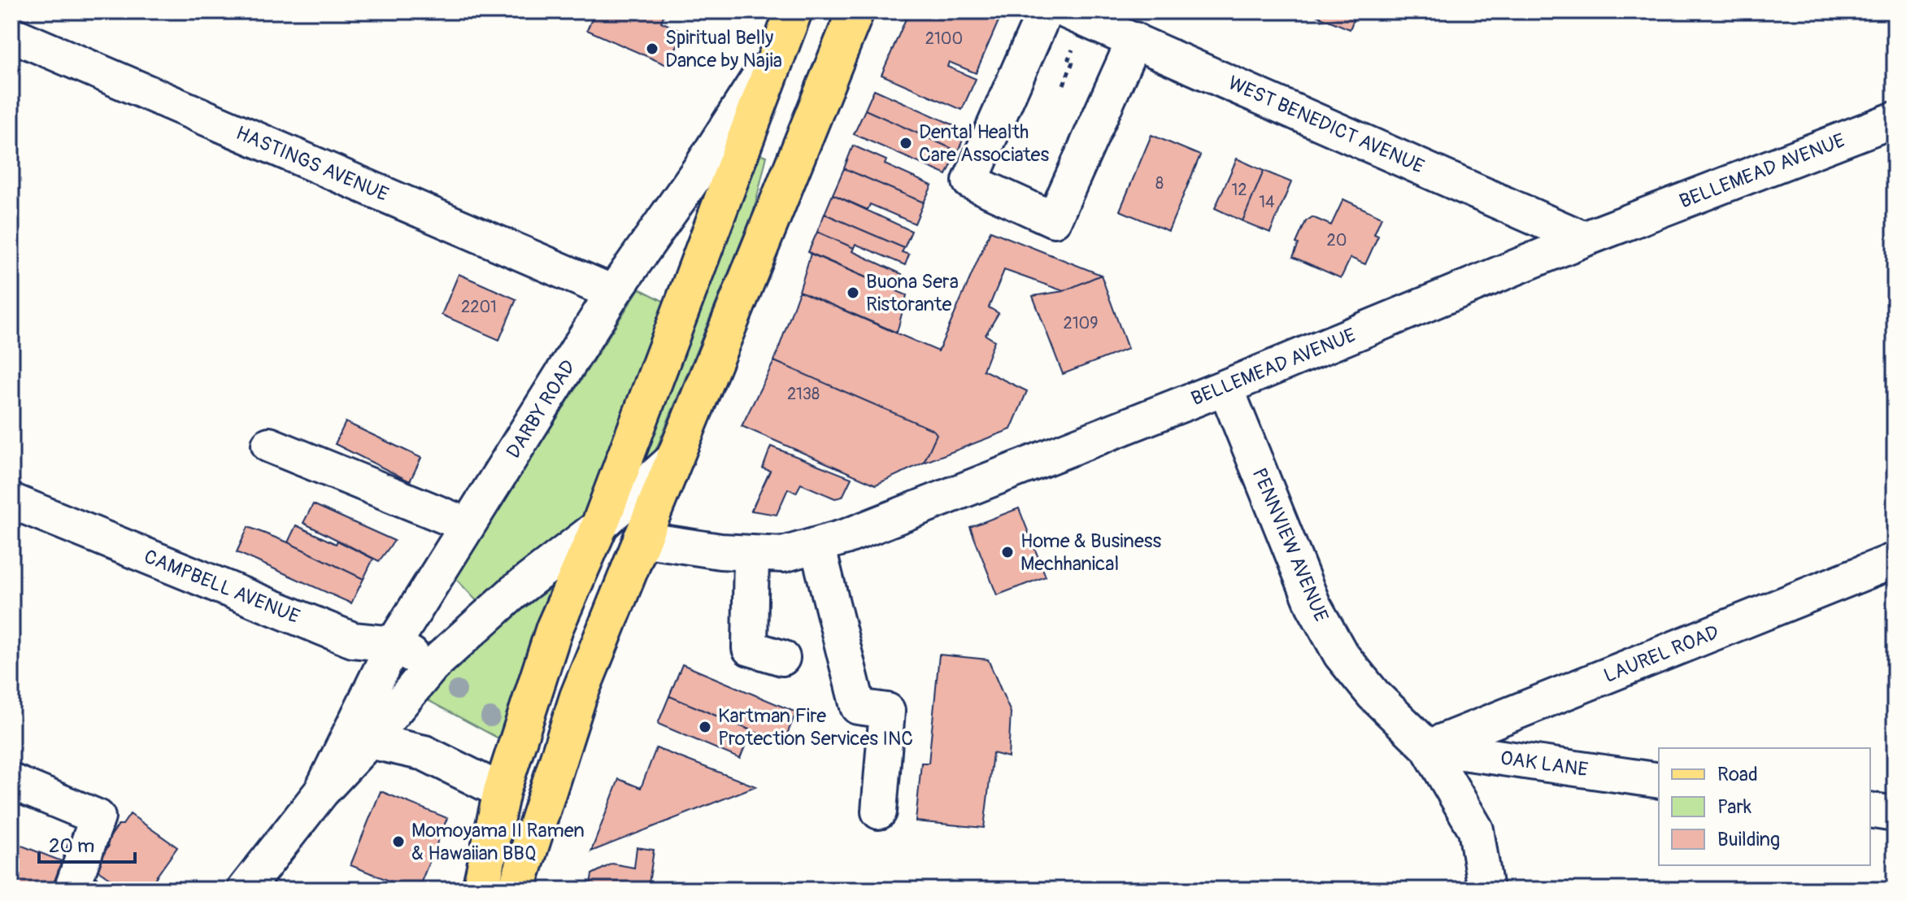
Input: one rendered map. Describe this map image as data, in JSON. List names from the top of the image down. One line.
{"streets":{"main road":["DARBY ROAD"],"street":["WEST BENEDICT AVENUE","HASTINGS AVENUE","BELLEMEAD AVENUE","PENNVIEW AVENUE","CAMPBELL AVENUE","LAUREL ROAD","OAK LANE"]},"crossings":[["WEST BENEDICT AVENUE","BELLEMEAD AVENUE"],["HASTINGS AVENUE","DARBY ROAD"],["BELLEMEAD AVENUE","DARBY ROAD"],["BELLEMEAD AVENUE","PENNVIEW AVENUE"],["DARBY ROAD","CAMPBELL AVENUE"],["PENNVIEW AVENUE","LAUREL ROAD"],["PENNVIEW AVENUE","OAK LANE"],["LAUREL ROAD","OAK LANE"]],"places":["Spiritual Belly Dance by Najia","Dental Health Care Associates","Buona Sera Ristorante","Home & Business Mechhanical","Kartman Fire Protection Services INC","Momoyama II Ramen & Hawaiian BBQ"],"house_numbers":["2100","8","12","14","20","2201","2109","2138"],"legend":["Road","Park","Building"],"scale_bar":"20 m"}
